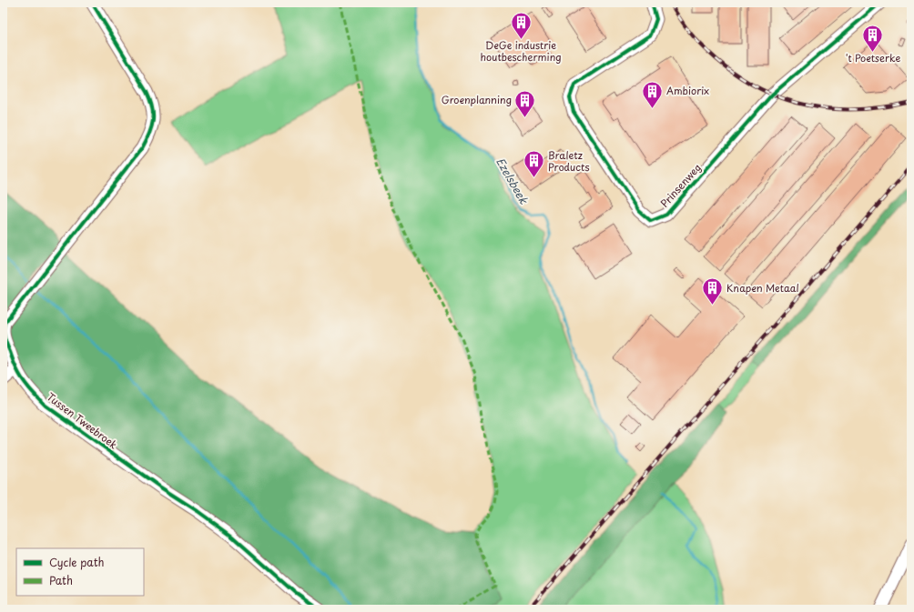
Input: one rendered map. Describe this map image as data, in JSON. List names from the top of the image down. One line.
{"streets":{"street":["Prinsenweg","Tussen Tweebroek"]},"water":["Ezelsbeek"],"places":{"building":["DeGe industrie houtbescherming","'t Poetserke","Ambiorix","Groenplanning","Braletz Products","Knapen Metaal"]},"legend":["Cycle path","Path"]}
